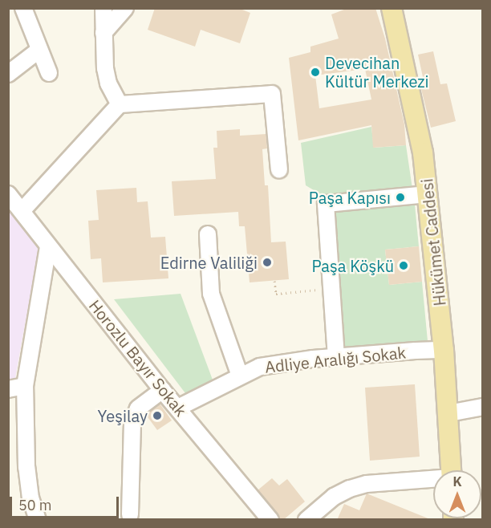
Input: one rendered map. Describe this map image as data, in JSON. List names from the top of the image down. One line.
{"streets":{"main road":["Hükümet Caddesi"],"street":["Horozlu Bayır Sokak","Adliye Aralığı Sokak"]},"crossings":[["Hükümet Caddesi","Adliye Aralığı Sokak"],["Horozlu Bayır Sokak","Adliye Aralığı Sokak"]],"places":["Devecihan Kültür Merkezi","Paşa Kapısı","Edirne Valiliği","Paşa Köşkü","Yeşilay"],"scale_bar":"50 m","north":"top"}
